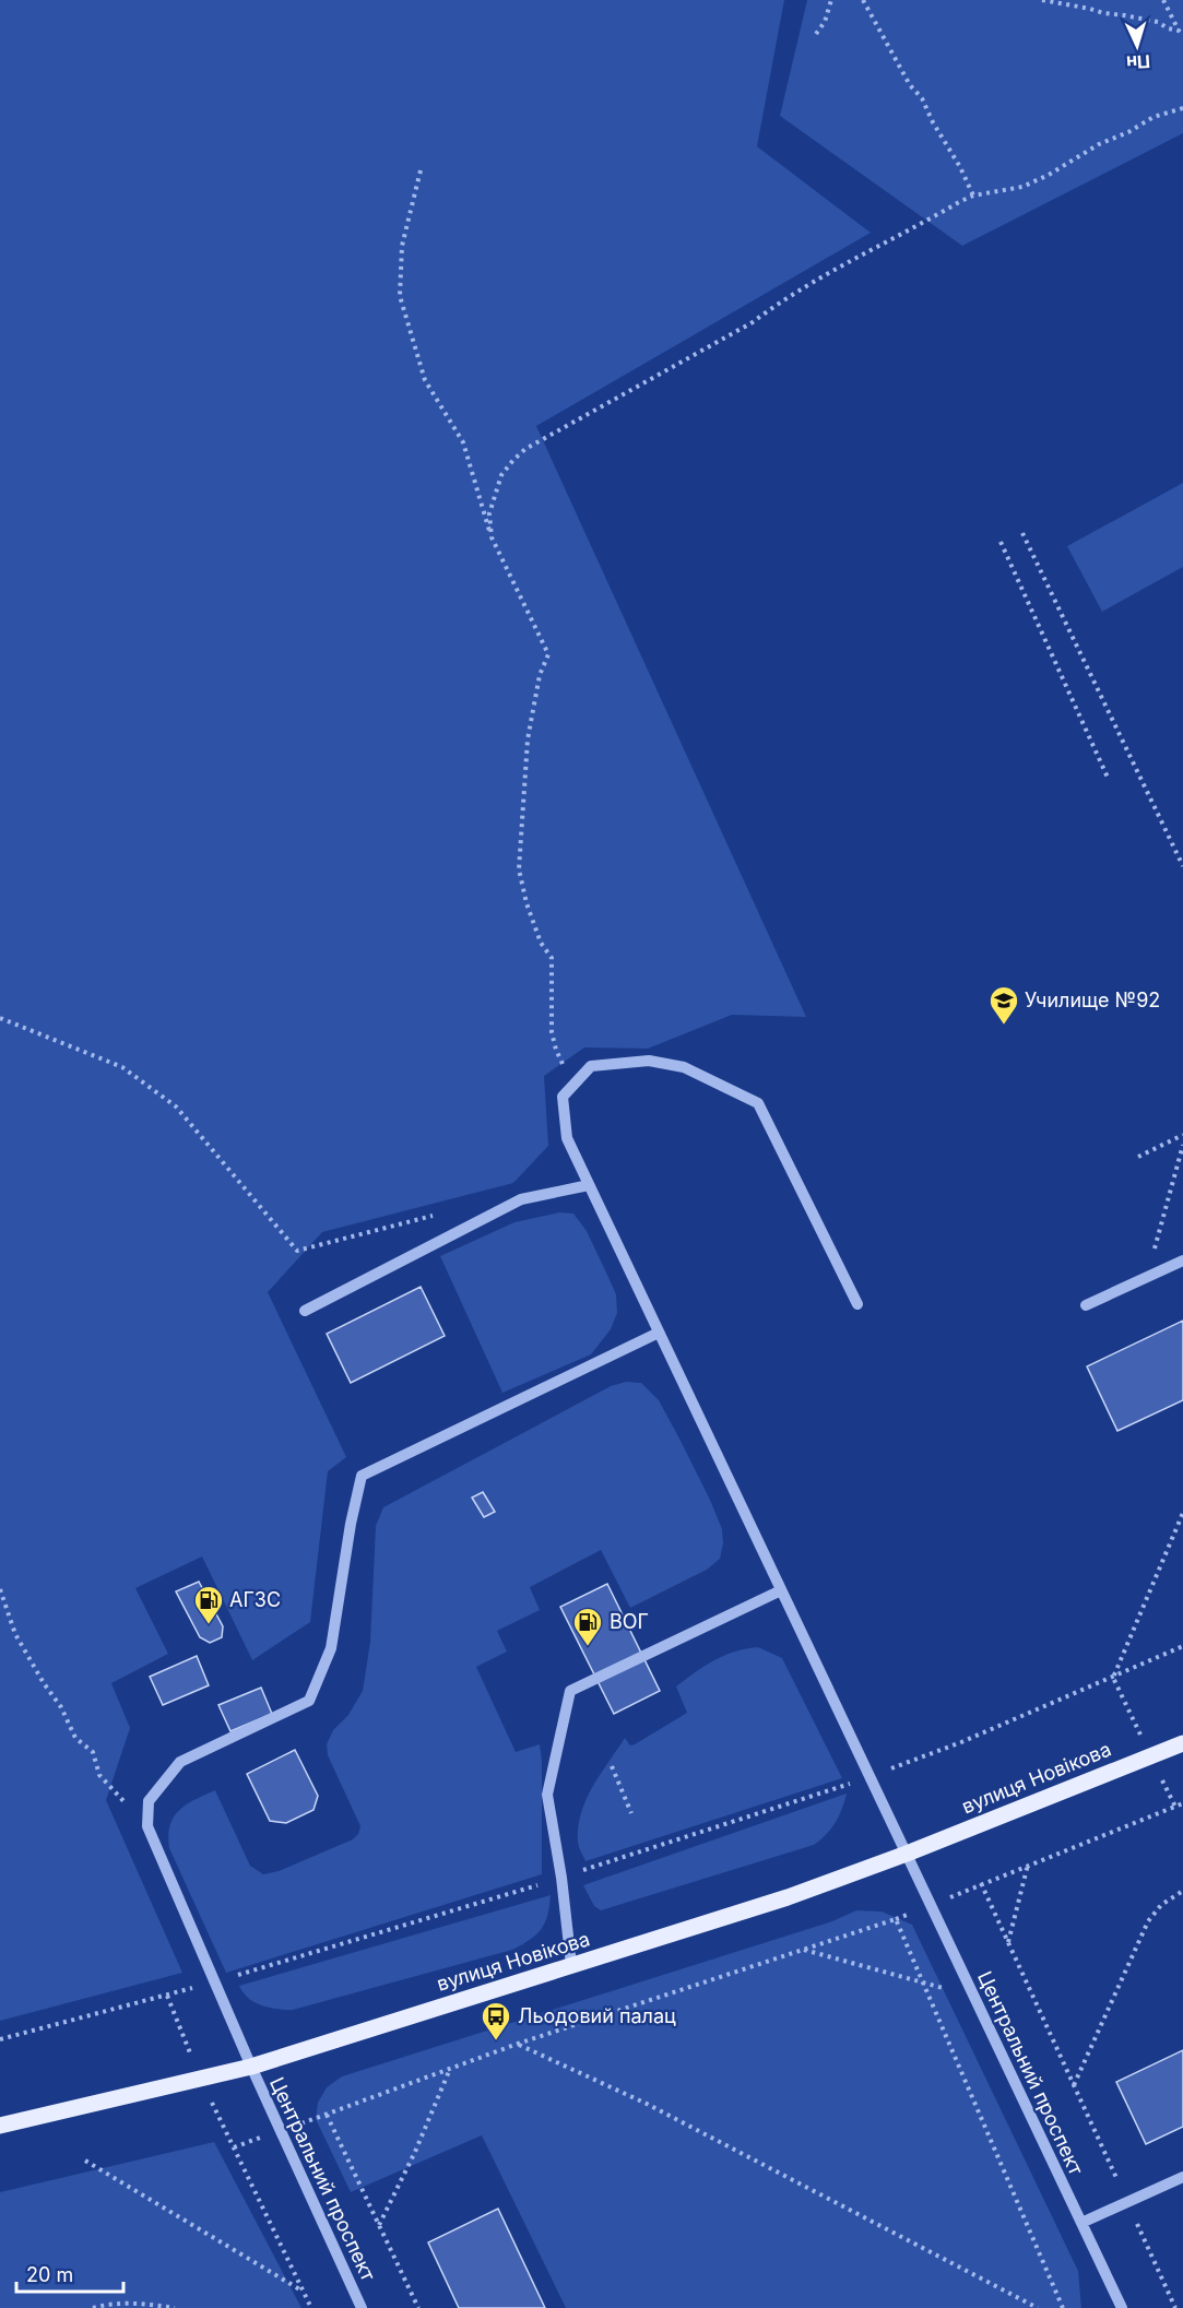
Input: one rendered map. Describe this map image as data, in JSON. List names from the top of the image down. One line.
{"streets":{"main road":["вулиця Новікова"],"street":["Центральний проспект"]},"crossings":[["вулиця Новікова","Центральний проспект"]],"places":{"school or university":["Училище №92"],"fuel station":["АГЗС","ВОГ"],"bus stop":["Льодовий палац"]},"scale_bar":"20 m","north":"bottom"}
